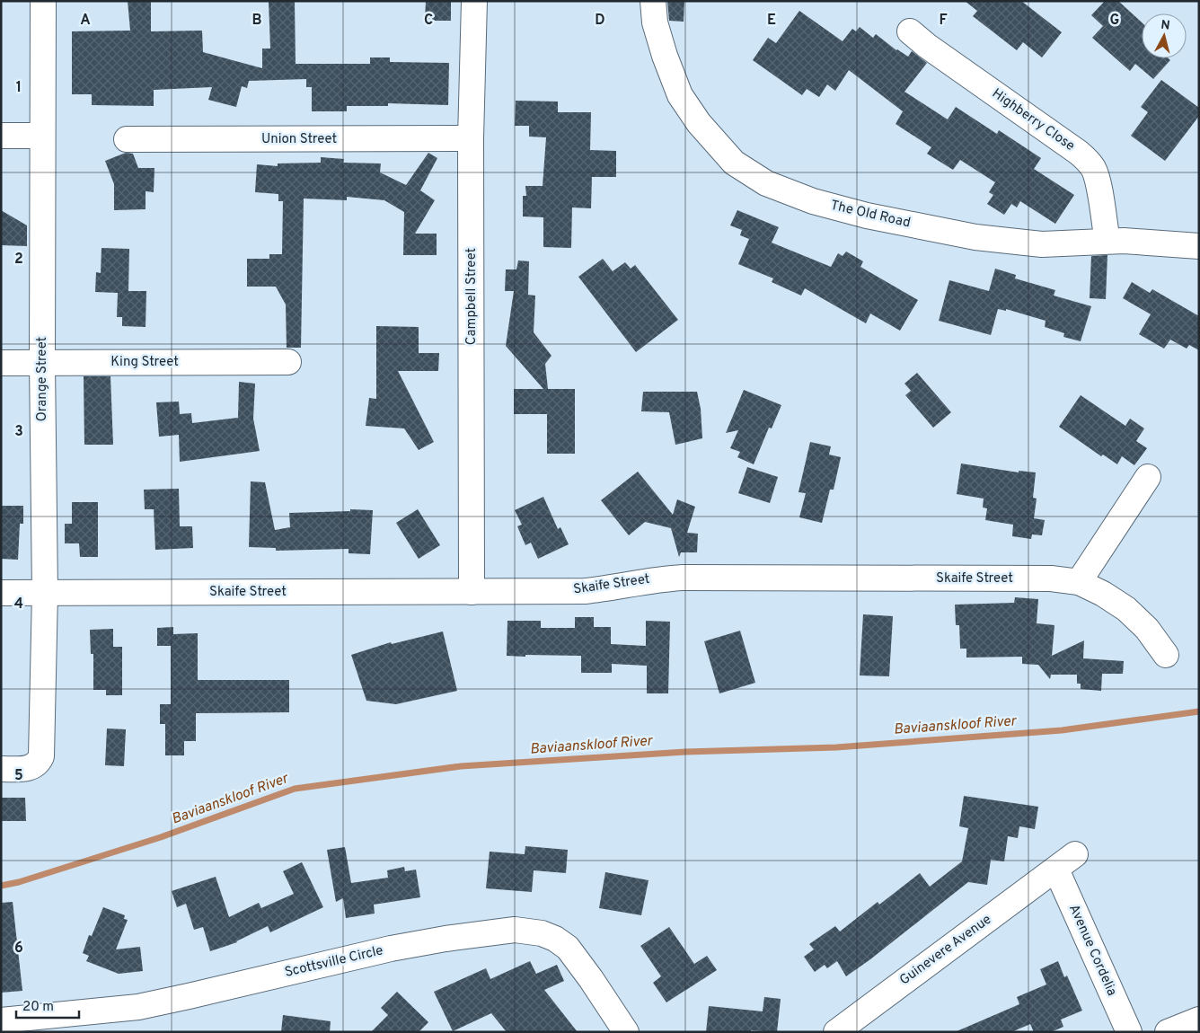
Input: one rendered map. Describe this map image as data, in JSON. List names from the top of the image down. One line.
{"streets":{"street":["Highberry Close","Union Street","The Old Road","Campbell Street","King Street","Orange Street","Skaife Street","Guinevere Avenue","Avenue Cordelia","Scottsville Circle"]},"crossings":[["Highberry Close","The Old Road"],["Union Street","Campbell Street"],["Campbell Street","Skaife Street"],["King Street","Orange Street"],["Orange Street","Skaife Street"],["Guinevere Avenue","Avenue Cordelia"]],"water":["Baviaanskloof River"],"scale_bar":"20 m","north":"top","grid":{"columns":["A","B","C","D","E","F","G"],"rows":["1","2","3","4","5","6"]}}
